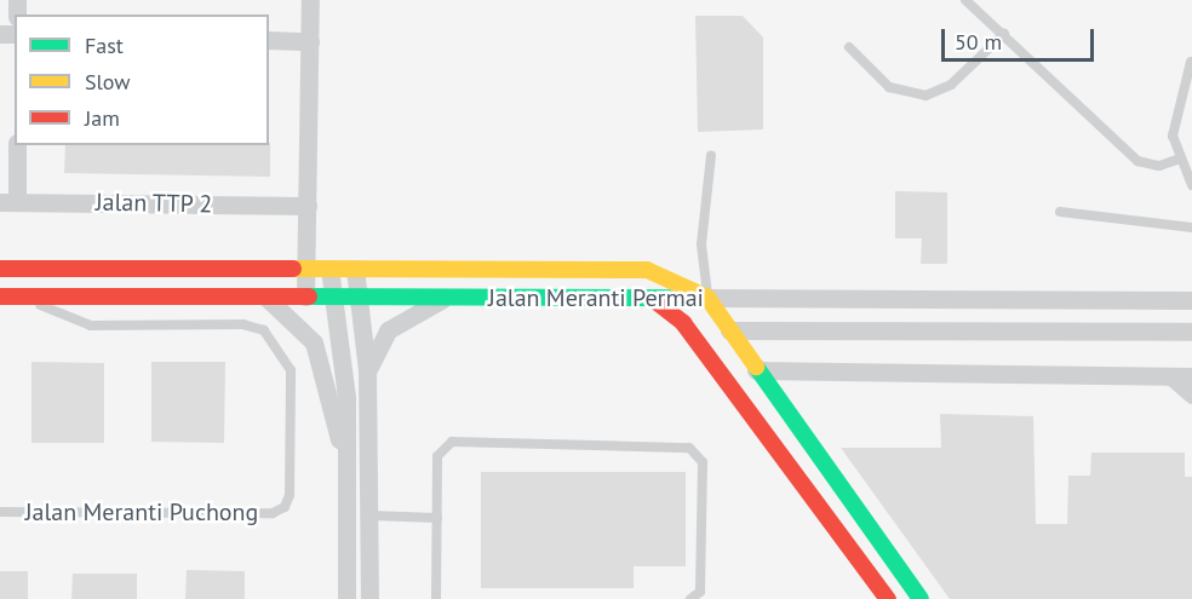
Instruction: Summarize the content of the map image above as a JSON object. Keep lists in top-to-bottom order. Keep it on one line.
{"streets":{"street":["Jalan TTP 2","Jalan Meranti Permai"],"lane":["Jalan Meranti Puchong"]},"crossings":[["Jalan Meranti Permai","Jalan Meranti Puchong"]],"legend":["Fast","Slow","Jam"],"scale_bar":"50 m"}
